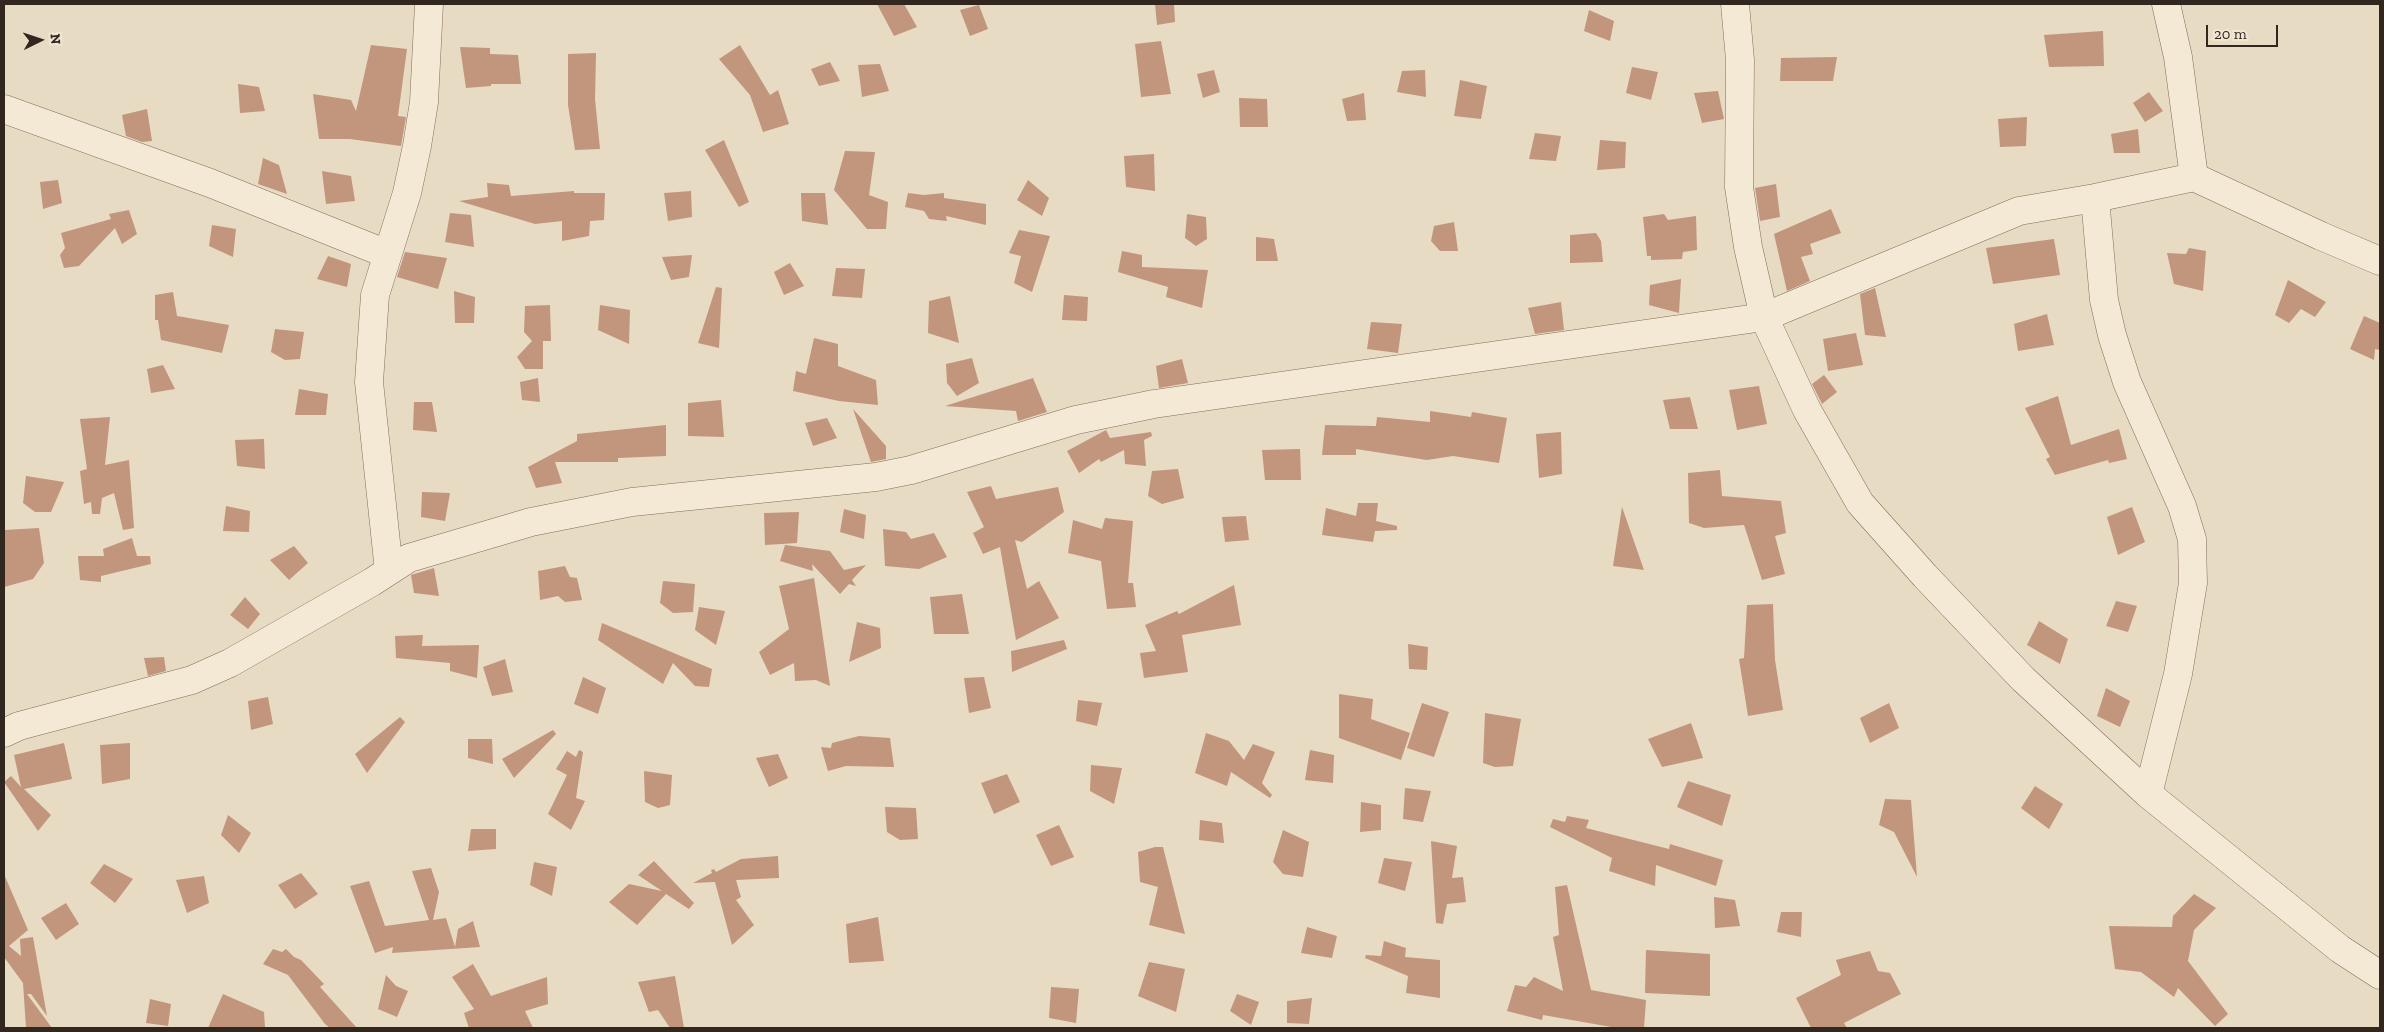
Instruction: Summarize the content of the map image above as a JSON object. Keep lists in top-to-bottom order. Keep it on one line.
{"scale_bar":"20 m","north":"right"}
